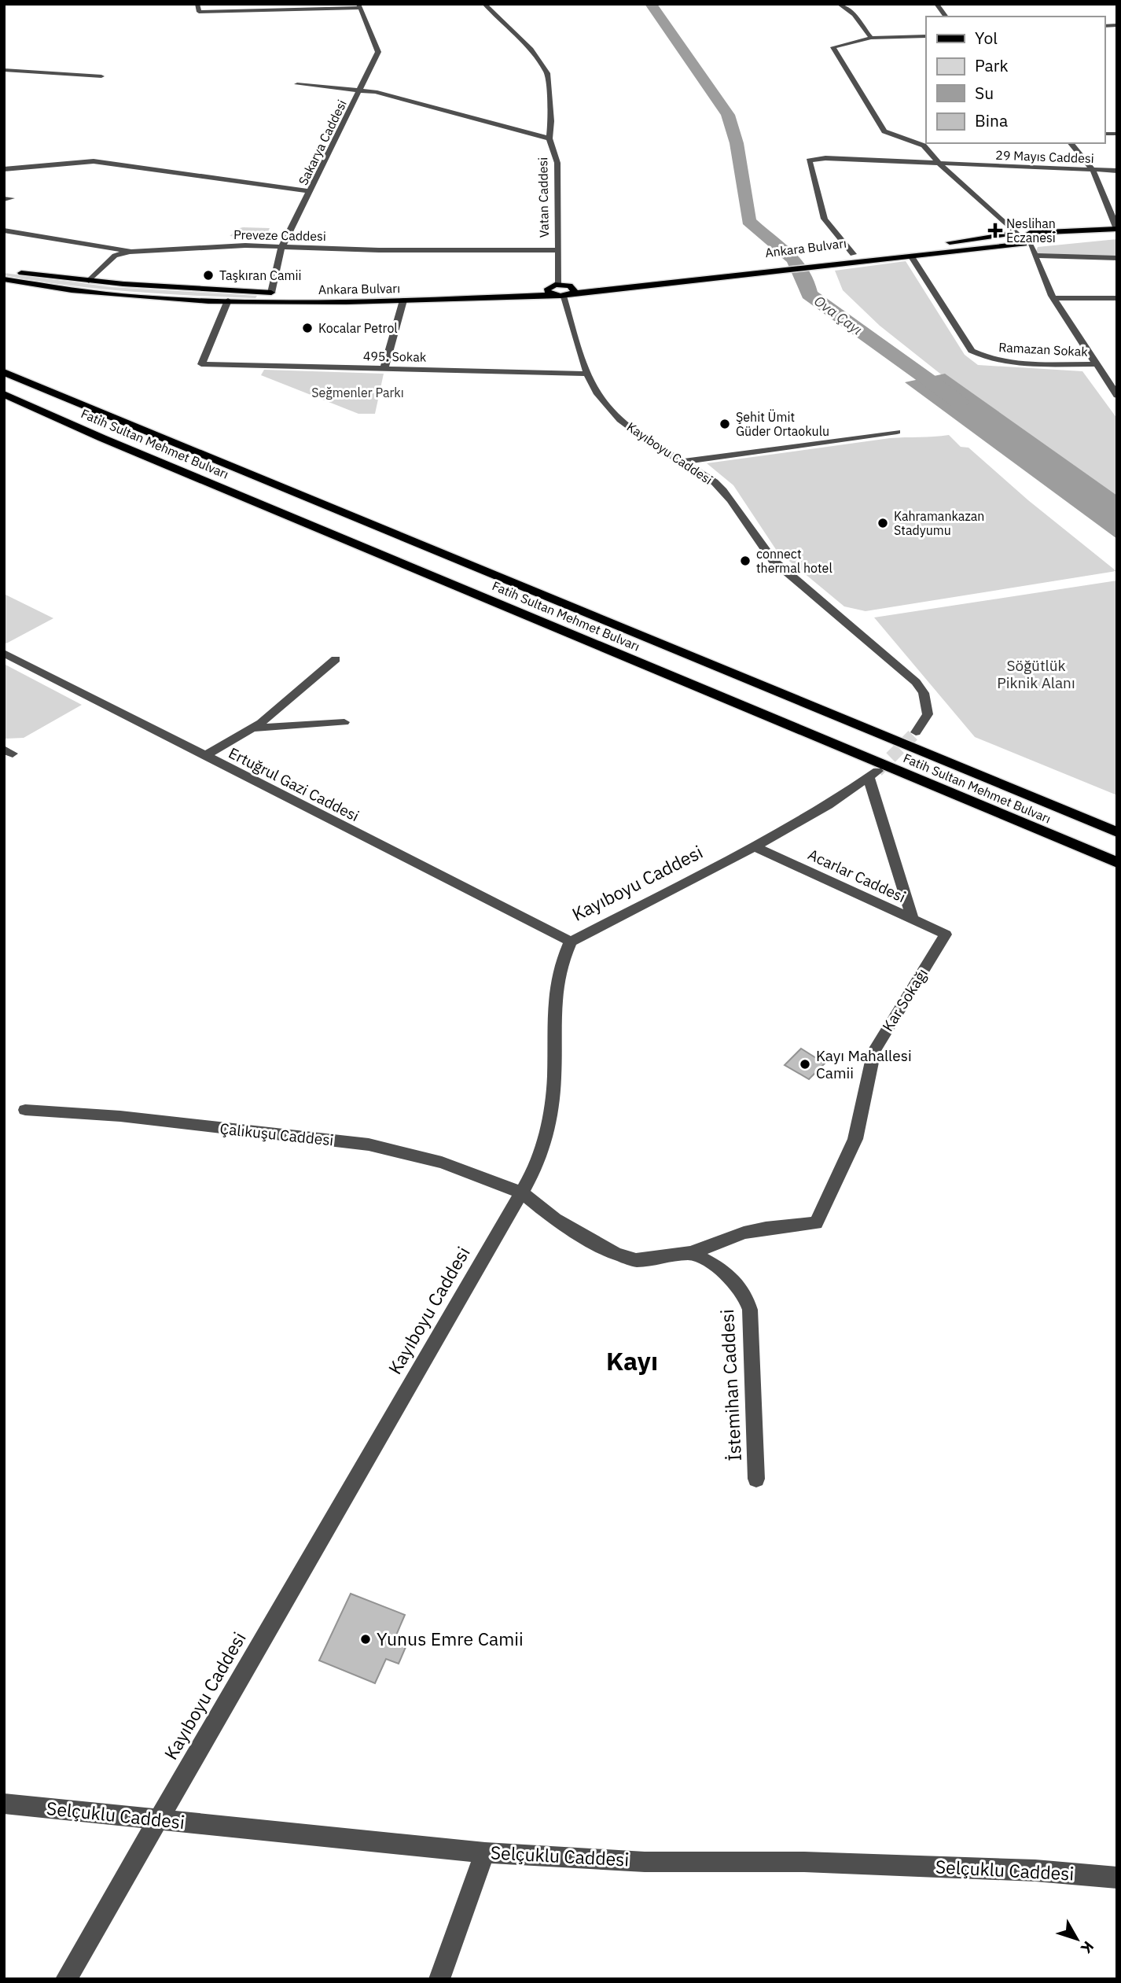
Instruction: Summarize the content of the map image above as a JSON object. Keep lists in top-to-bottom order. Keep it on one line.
{"streets":{"highway":["Fatih Sultan Mehmet Bulvarı"],"main road":["Ankara Bulvarı"],"street":["Sakarya Caddesi","29 Mayıs Caddesi","Vatan Caddesi","Preveze Caddesi","Ramazan Sokak","495. Sokak","Kayıboyu Caddesi","Ertuğrul Gazi Caddesi","Acarlar Caddesi","Kar Sokağı","Çalıkuşu Caddesi","İstemihan Caddesi","Selçuklu Caddesi"]},"crossings":[["Sakarya Caddesi","Preveze Caddesi"],["29 Mayıs Caddesi","Ankara Bulvarı"],["Vatan Caddesi","Preveze Caddesi"],["Vatan Caddesi","Ankara Bulvarı"],["Ankara Bulvarı","Ramazan Sokak"],["Ankara Bulvarı","495. Sokak"],["Ankara Bulvarı","Kayıboyu Caddesi"],["495. Sokak","Kayıboyu Caddesi"],["Kayıboyu Caddesi","Ertuğrul Gazi Caddesi"],["Kayıboyu Caddesi","Acarlar Caddesi"],["Kayıboyu Caddesi","Çalıkuşu Caddesi"],["Kayıboyu Caddesi","Selçuklu Caddesi"],["Acarlar Caddesi","Kar Sokağı"],["Kar Sokağı","Çalıkuşu Caddesi"],["Çalıkuşu Caddesi","İstemihan Caddesi"]],"districts":["Kayı"],"water":["Ova Çayı"],"parks":["Seğmenler Parkı","Söğütlük Piknik Alanı"],"places":{"health":["Neslihan Eczanesi"],"other":["Taşkıran Camii","Kocalar Petrol","Şehit Ümit Güder Ortaokulu","Kahramankazan Stadyumu","connect thermal hotel","Kayı Mahallesi Camii","Yunus Emre Camii"]},"legend":["Yol","Park","Su","Bina"],"north":"bottom right"}
